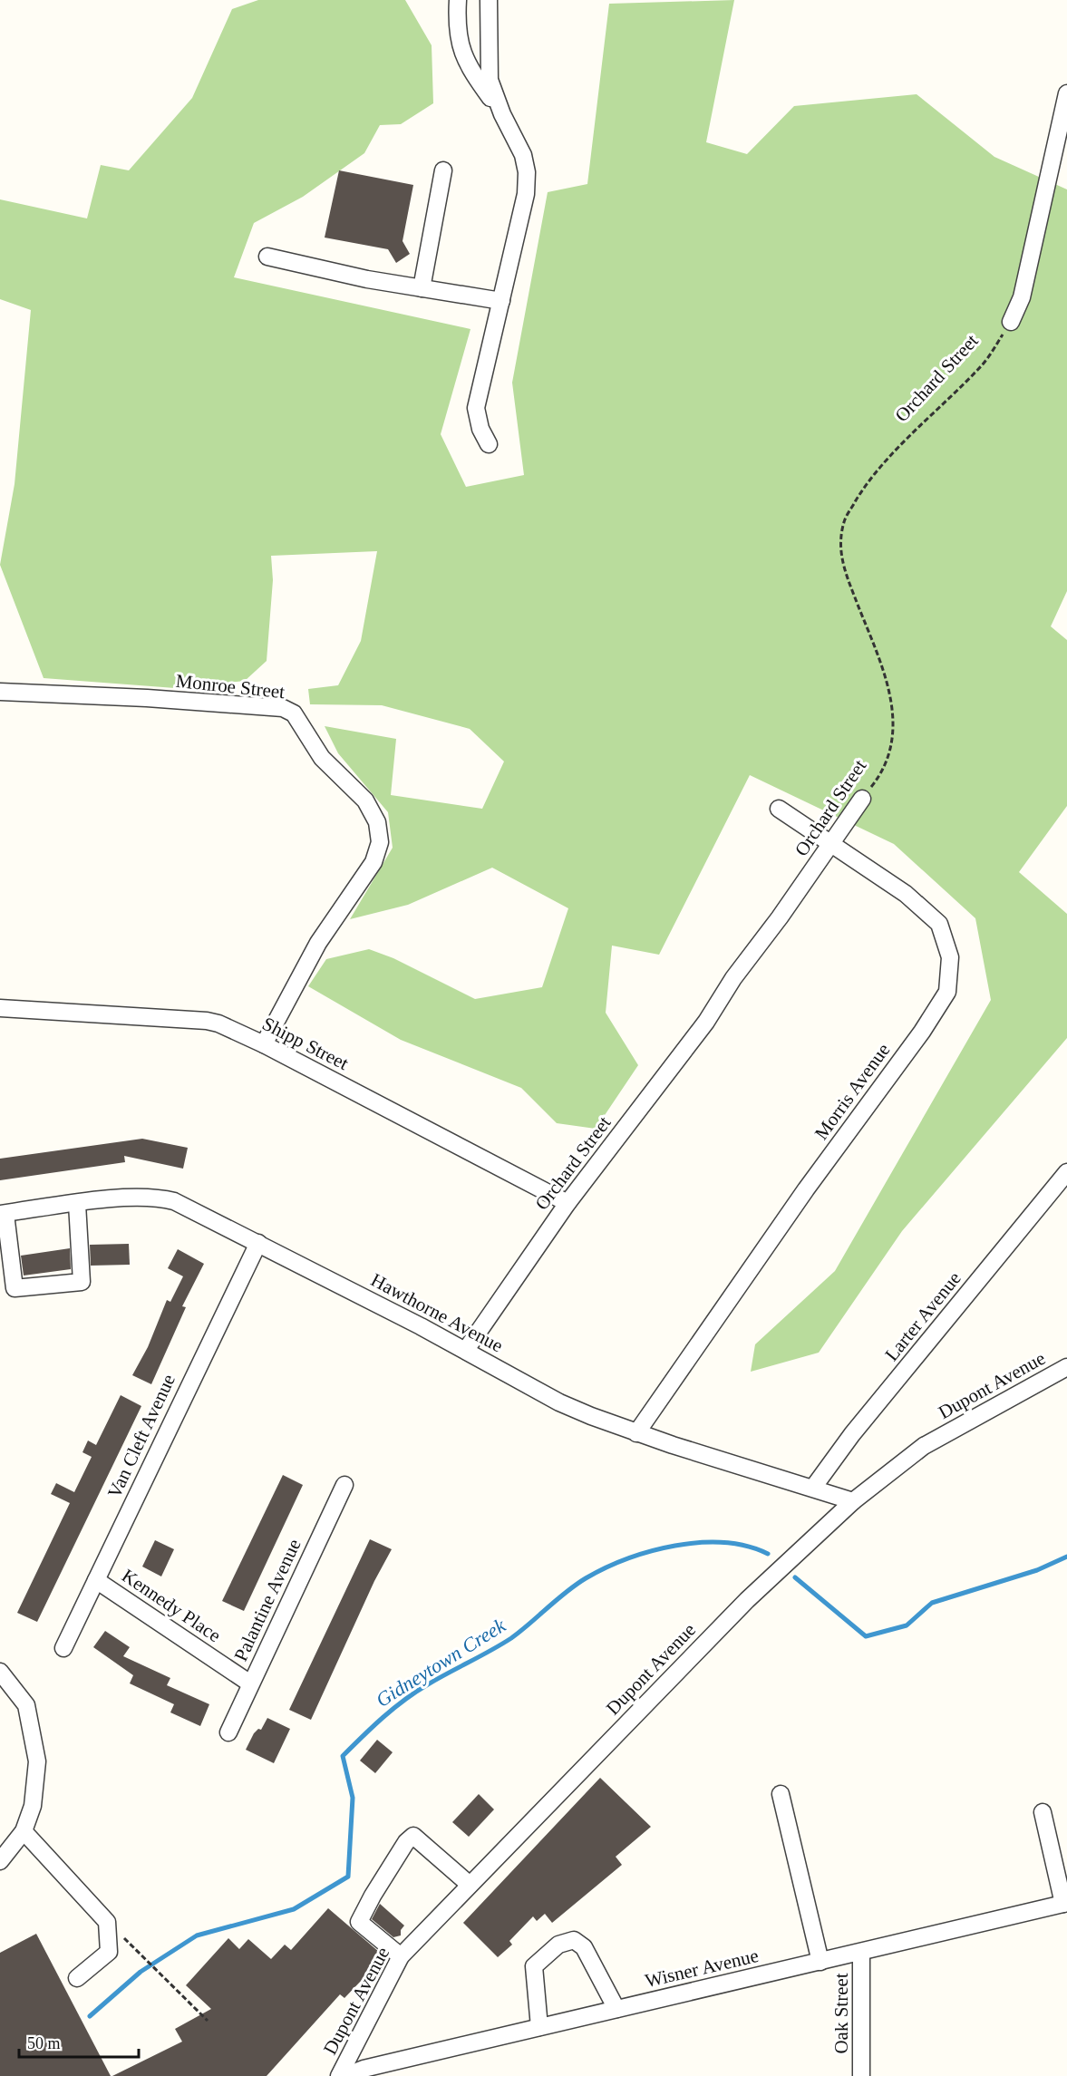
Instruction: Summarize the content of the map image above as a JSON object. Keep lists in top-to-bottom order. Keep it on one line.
{"streets":{"street":["Orchard Street","Monroe Street","Shipp Street","Morris Avenue","Hawthorne Avenue","Larter Avenue","Dupont Avenue","Van Cleft Avenue","Palantine Avenue","Kennedy Place","Wisner Avenue","Oak Street"]},"crossings":[["Orchard Street","Shipp Street"],["Orchard Street","Morris Avenue"],["Orchard Street","Hawthorne Avenue"],["Monroe Street","Shipp Street"],["Morris Avenue","Hawthorne Avenue"],["Hawthorne Avenue","Larter Avenue"],["Hawthorne Avenue","Dupont Avenue"],["Hawthorne Avenue","Van Cleft Avenue"],["Van Cleft Avenue","Kennedy Place"],["Palantine Avenue","Kennedy Place"],["Wisner Avenue","Oak Street"]],"water":["Gidneytown Creek"],"scale_bar":"50 m"}
